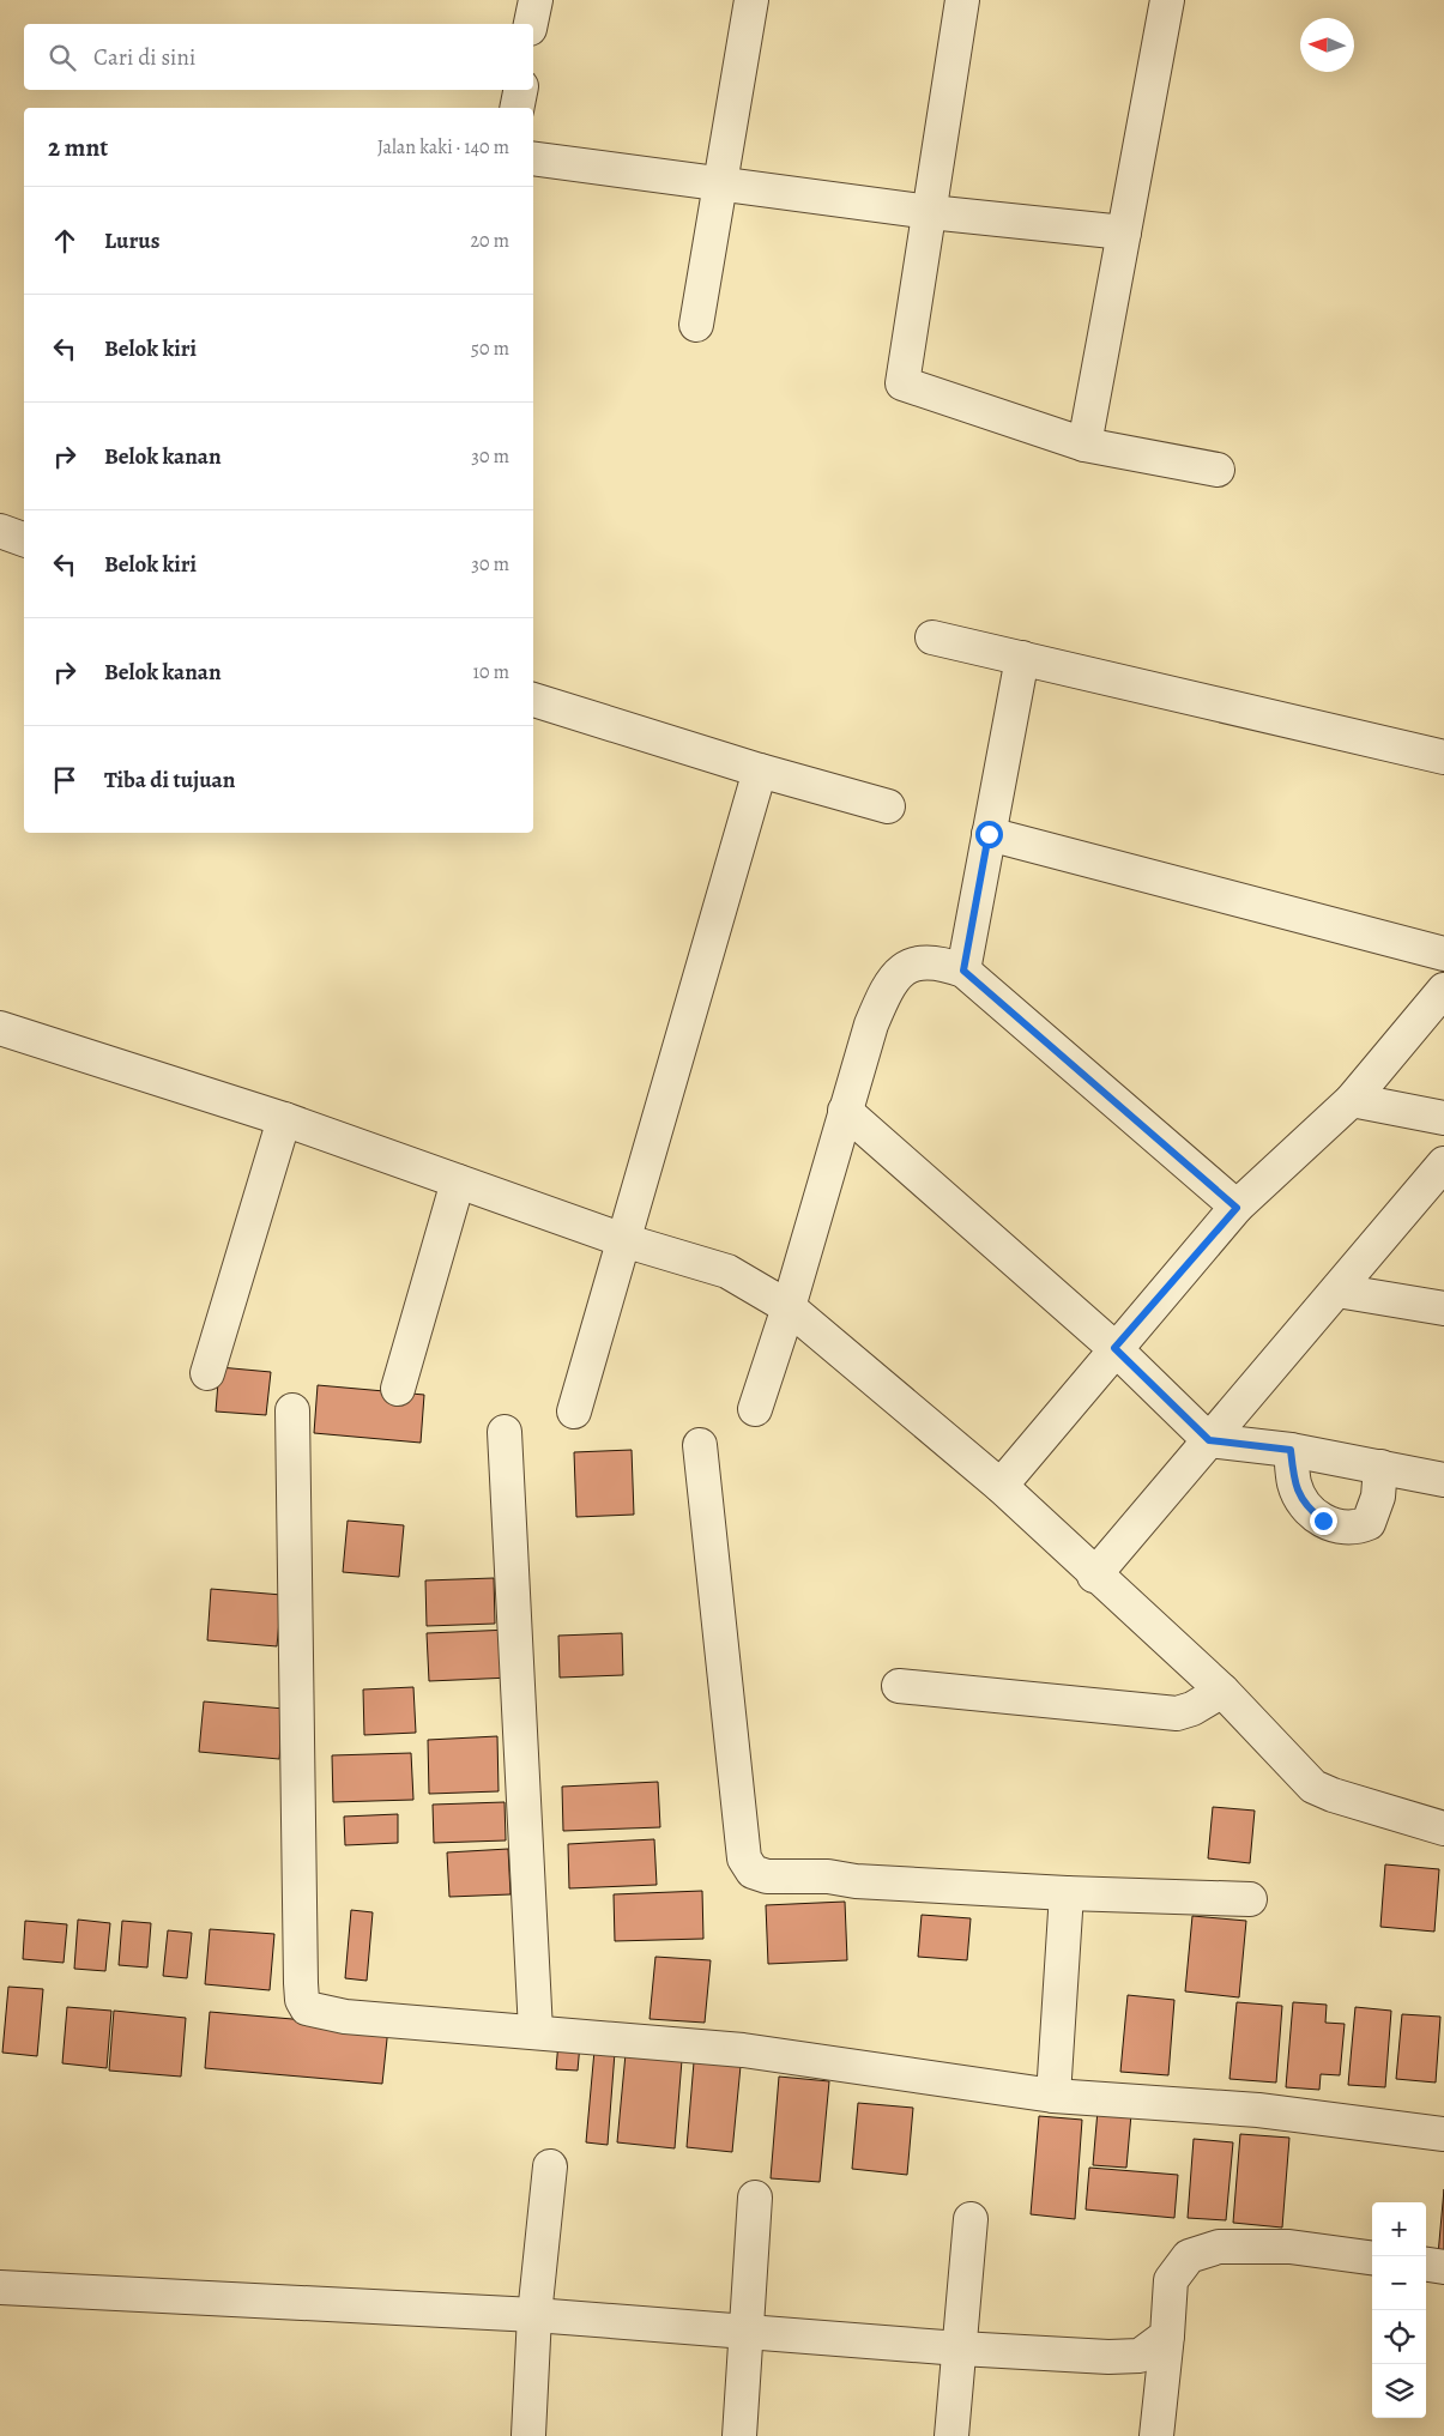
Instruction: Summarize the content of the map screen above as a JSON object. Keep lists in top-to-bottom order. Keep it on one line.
{"north":"left","page":{"search":"Cari di sini","heading":["2 mnt","Jalan kaki · 140 m"],"list":[["Lurus","20 m"],["Belok kiri","50 m"],["Belok kanan","30 m"],["Belok kiri","30 m"],["Belok kanan","10 m"],"Tiba di tujuan"],"map_buttons":["+","−"]}}
